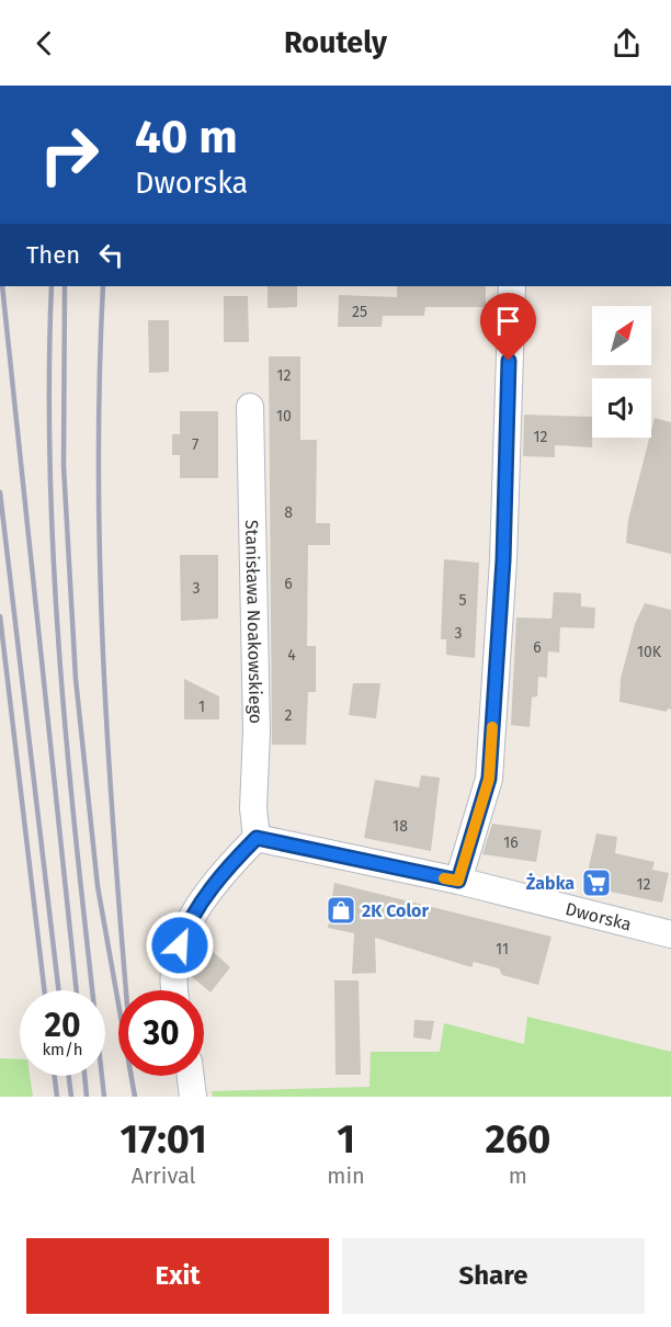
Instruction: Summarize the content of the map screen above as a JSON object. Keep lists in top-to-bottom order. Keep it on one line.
{"streets":{"street":["Stanisława Noakowskiego","Dworska"]},"crossings":[["Stanisława Noakowskiego","Dworska"]],"places":{"supermarket":["Żabka"],"shop":["2K Color"]},"house_numbers":["25","12","10","12","7","8","6","3","5","3","6","10K","4","1","2","18","16","12","11"],"north":"top right","page":{"header":"Routely","turn":["40 m","Dworska"],"then":"Then","speed":"20 km/h","limit":"30","eta":["17:01","Arrival","1","min","260","m"],"buttons":["Exit","Share"]}}
